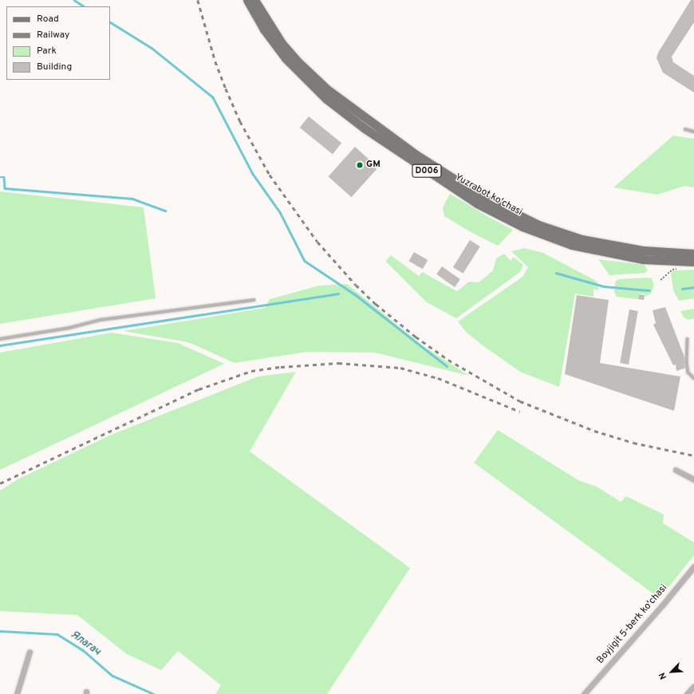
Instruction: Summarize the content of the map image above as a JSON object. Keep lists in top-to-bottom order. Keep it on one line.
{"streets":{"main road":["D006","Yuzrabot ko'chasi"],"street":["Boyjigit 5-berk ko'chasi"]},"water":["Ялагач"],"places":["GM"],"legend":["Road","Railway","Park","Building"],"north":"bottom left"}
